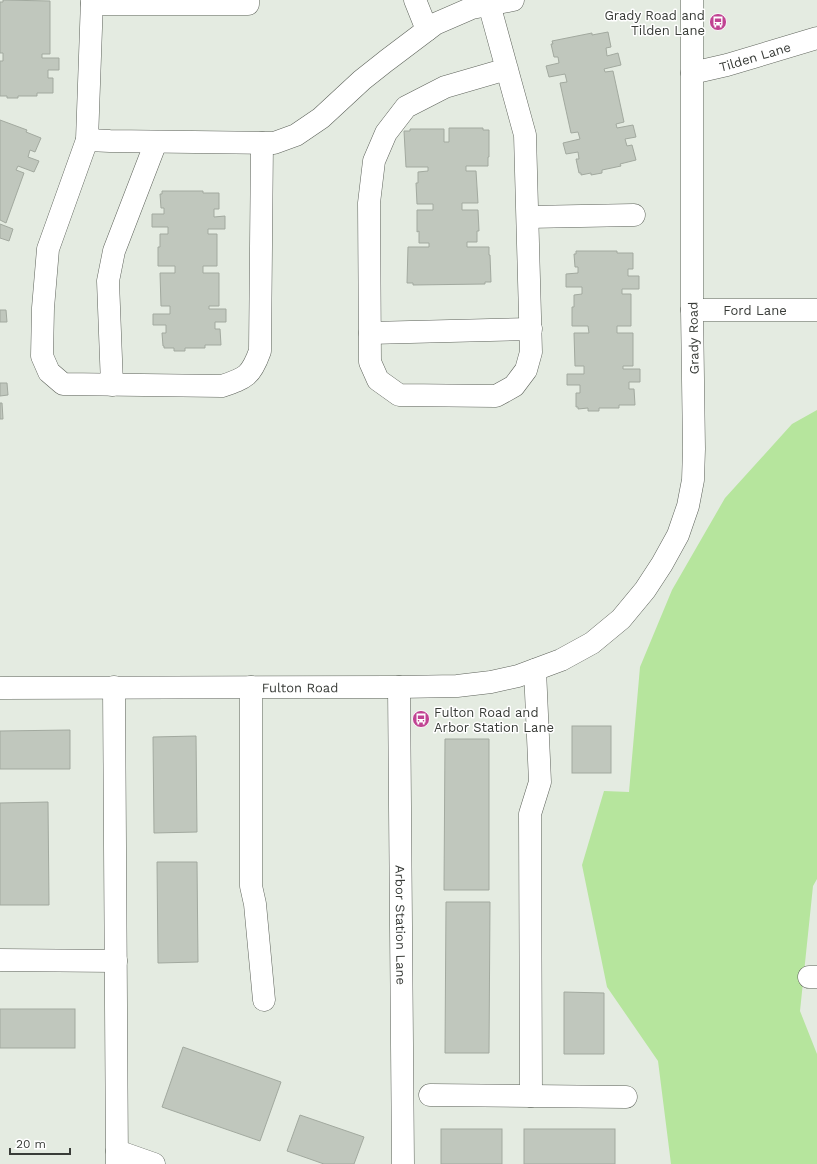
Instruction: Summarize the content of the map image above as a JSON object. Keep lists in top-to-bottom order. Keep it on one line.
{"streets":{"street":["Tilden Lane","Ford Lane","Grady Road","Fulton Road","Arbor Station Lane"]},"crossings":[["Tilden Lane","Grady Road"],["Ford Lane","Grady Road"],["Grady Road","Fulton Road"],["Fulton Road","Arbor Station Lane"]],"places":{"bus stop":["Grady Road and Tilden Lane","Fulton Road and Arbor Station Lane"]},"scale_bar":"20 m"}
